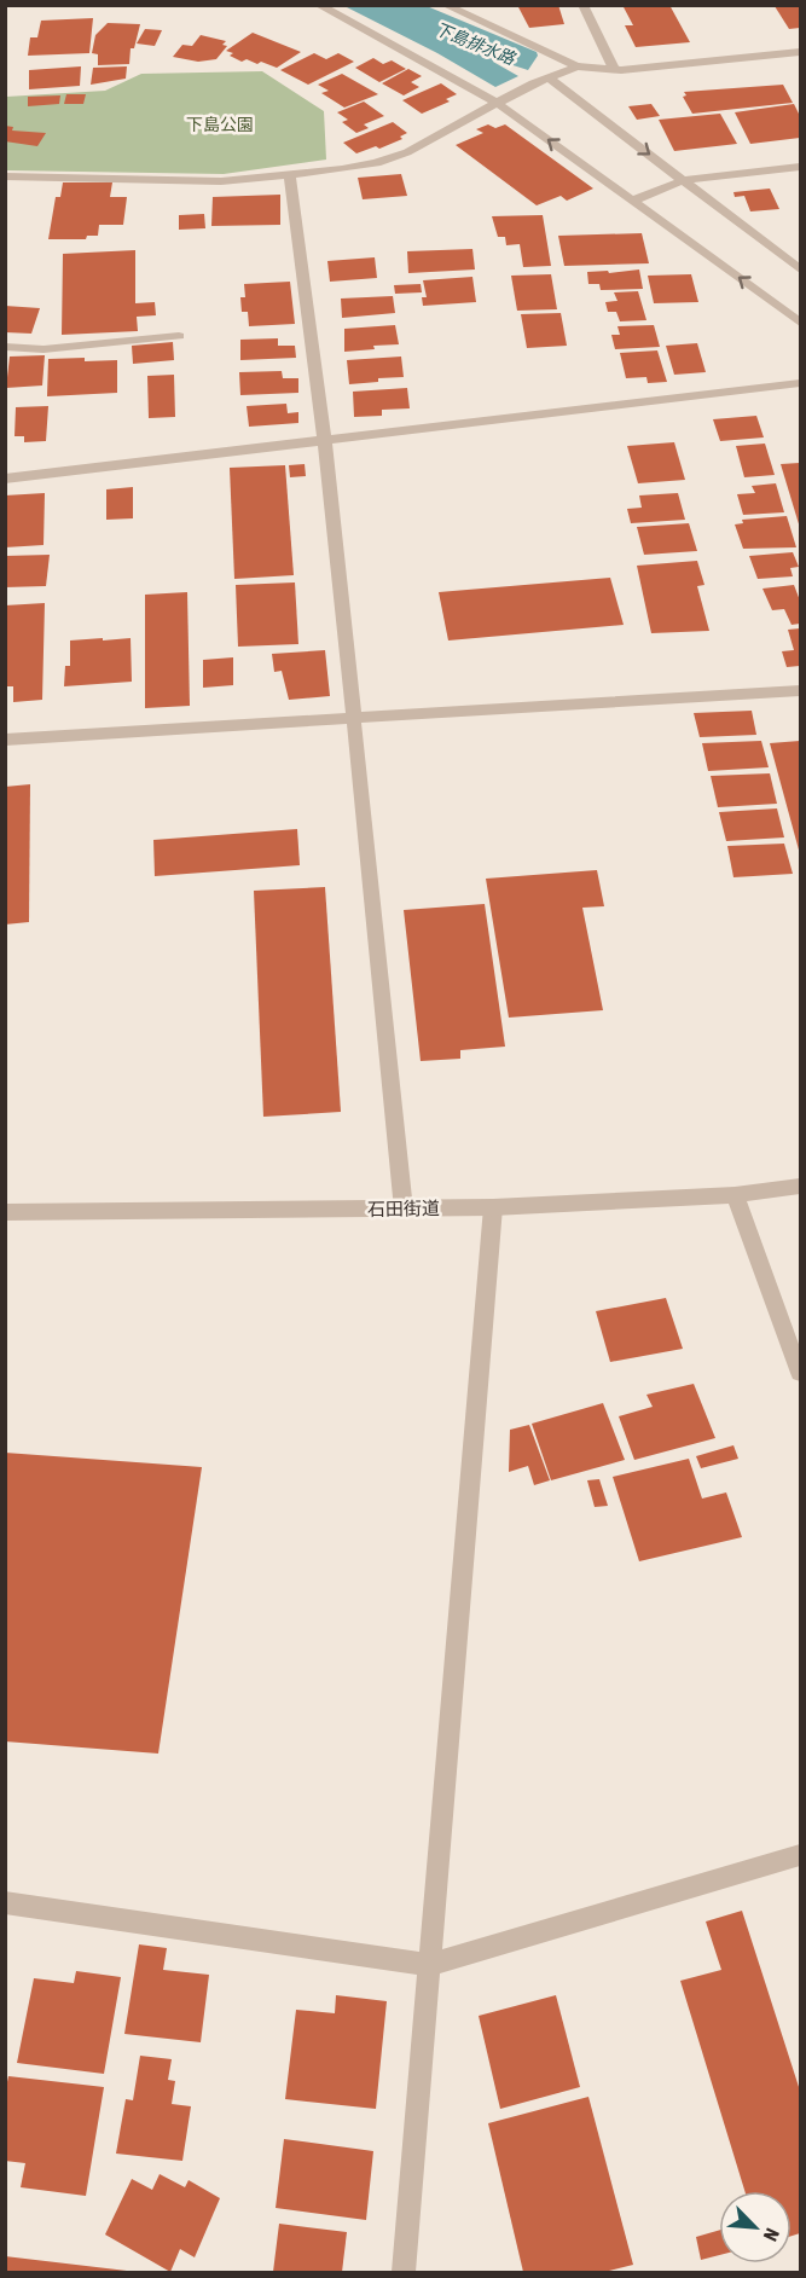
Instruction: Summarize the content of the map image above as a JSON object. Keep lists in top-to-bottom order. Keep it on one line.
{"streets":{"street":["石田街道"]},"water":["下島排水路"],"parks":["下島公園"],"north":"bottom right"}
